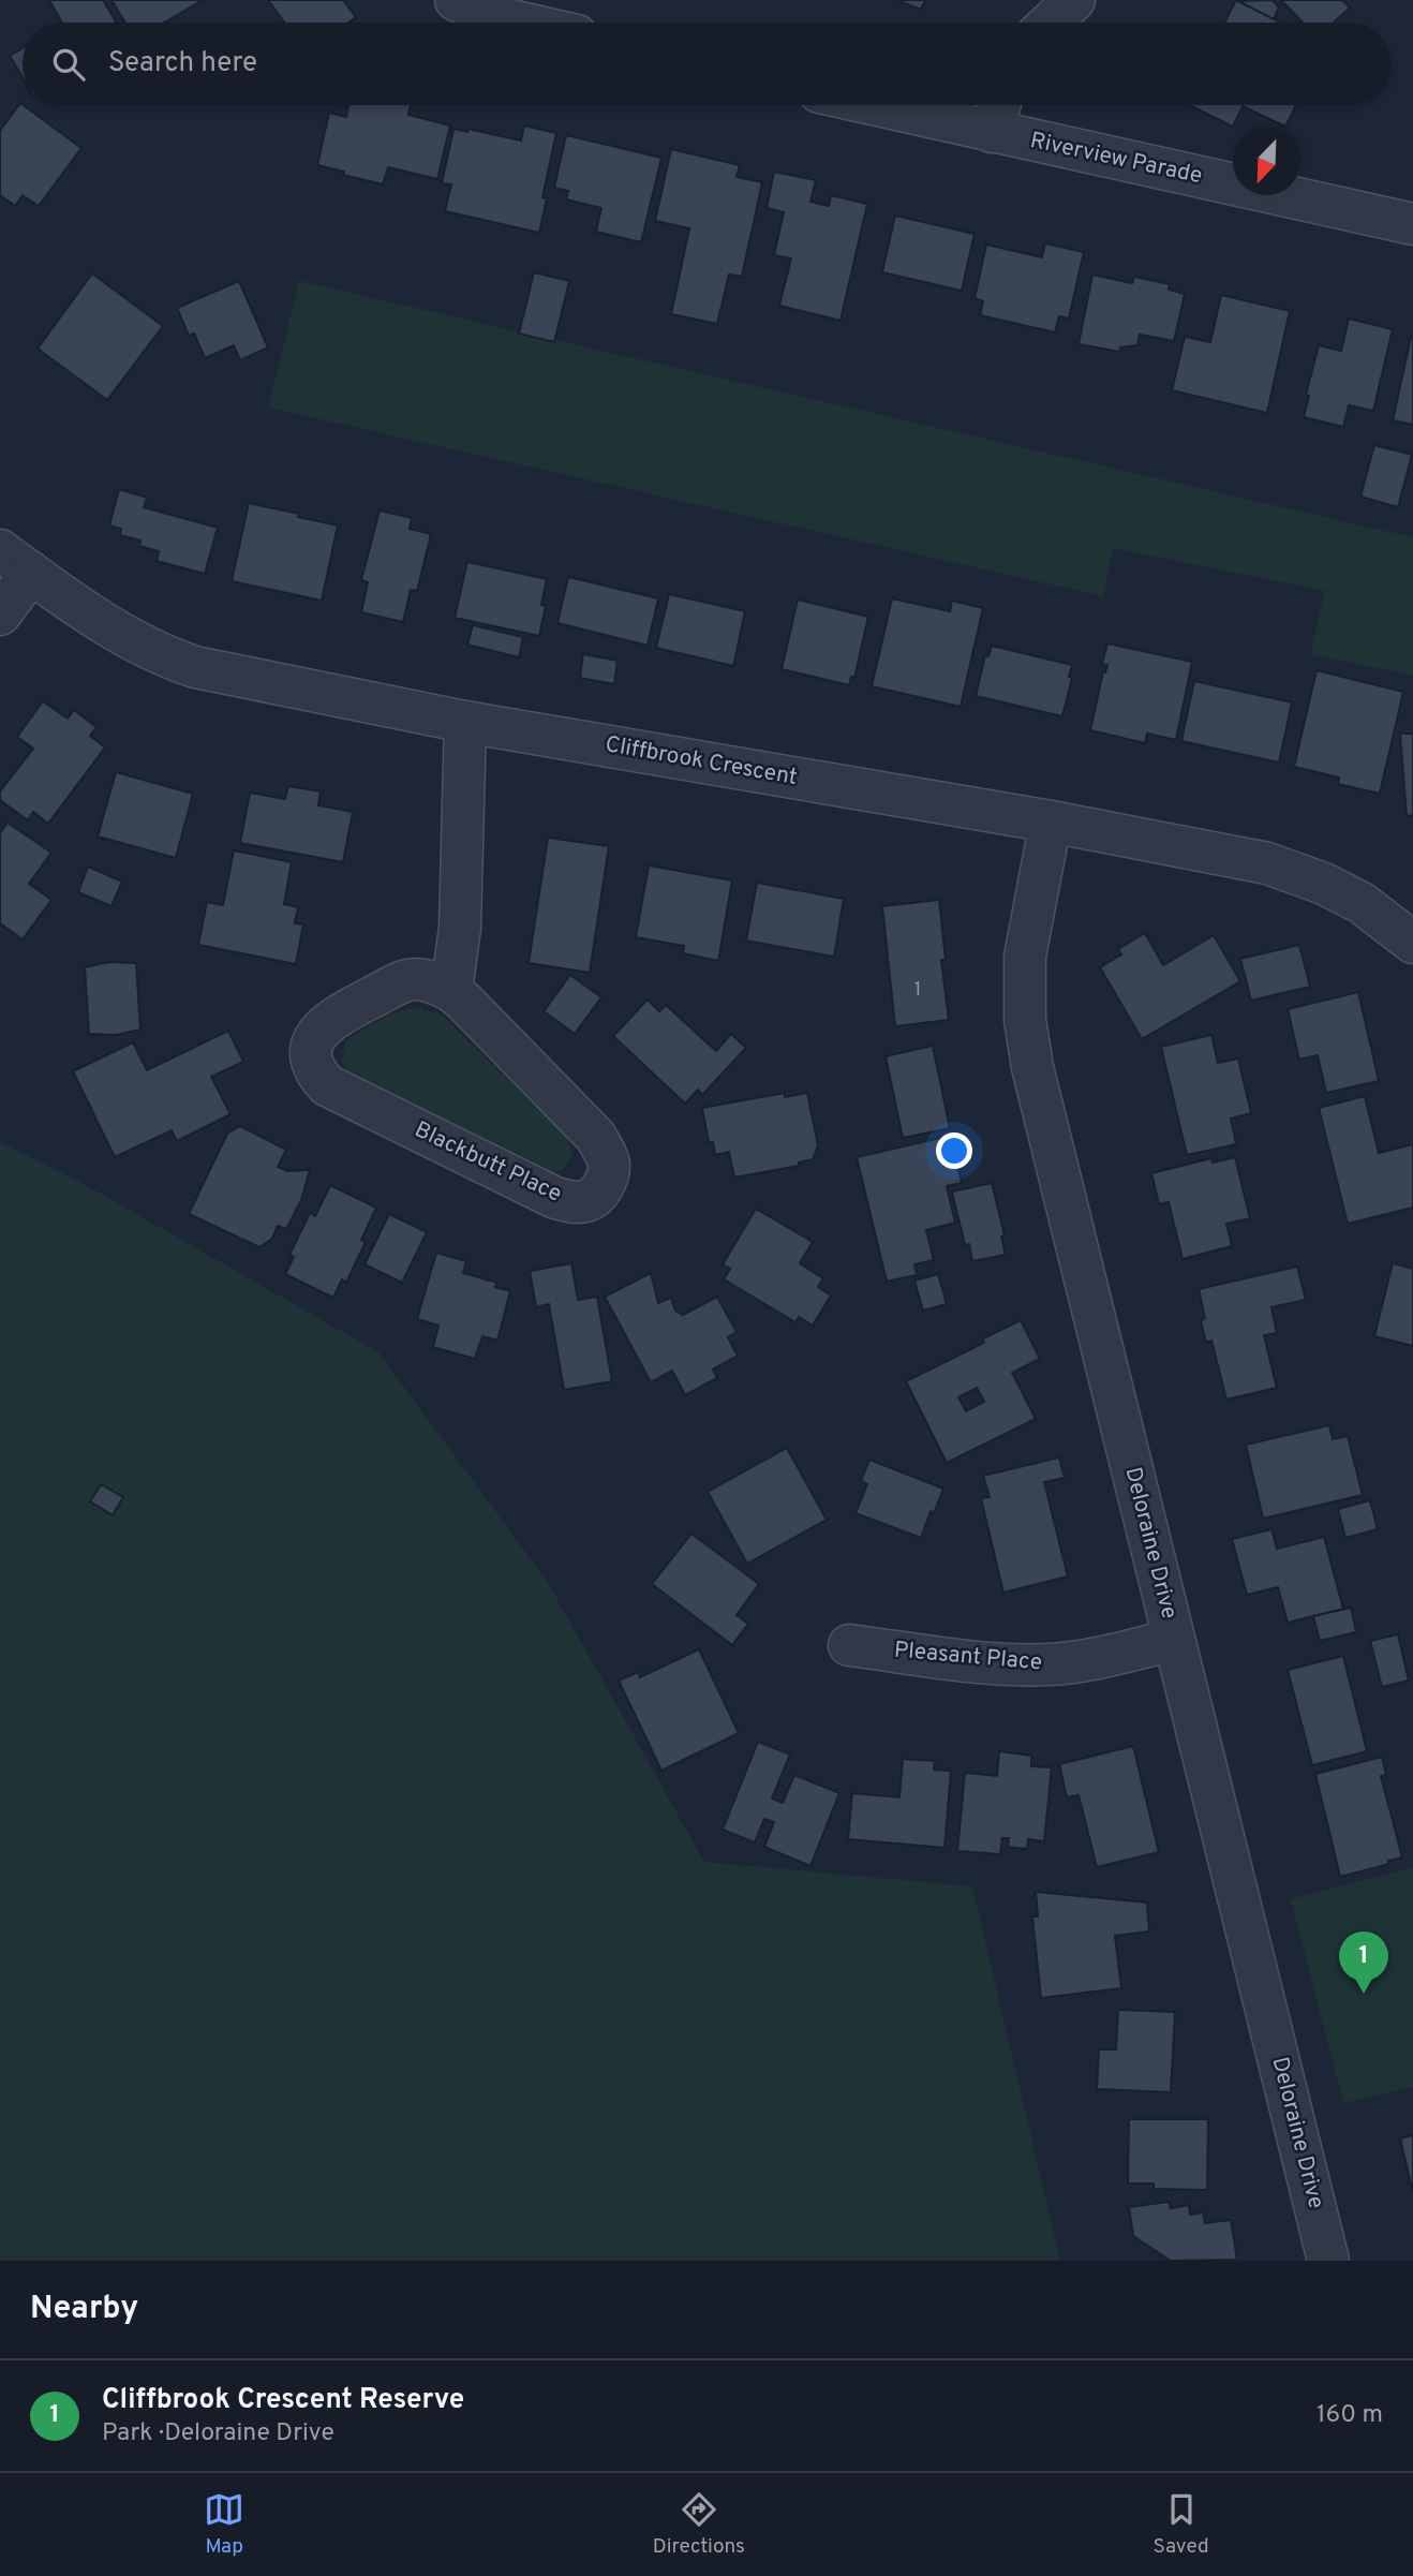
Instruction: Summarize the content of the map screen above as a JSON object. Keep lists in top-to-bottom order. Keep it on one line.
{"streets":{"street":["Riverview Parade","Cliffbrook Crescent","Blackbutt Place","Deloraine Drive","Pleasant Place"]},"crossings":[["Cliffbrook Crescent","Deloraine Drive"],["Deloraine Drive","Pleasant Place"]],"house_numbers":["1"],"north":"bottom left","page":{"search":"Search here","pins":"1","heading":"Nearby","list":[{"mark":"1","name":"Cliffbrook Crescent Reserve","note":"Park · Deloraine Drive","value":"160 m"}],"nav":["Map","Directions","Saved"]}}
